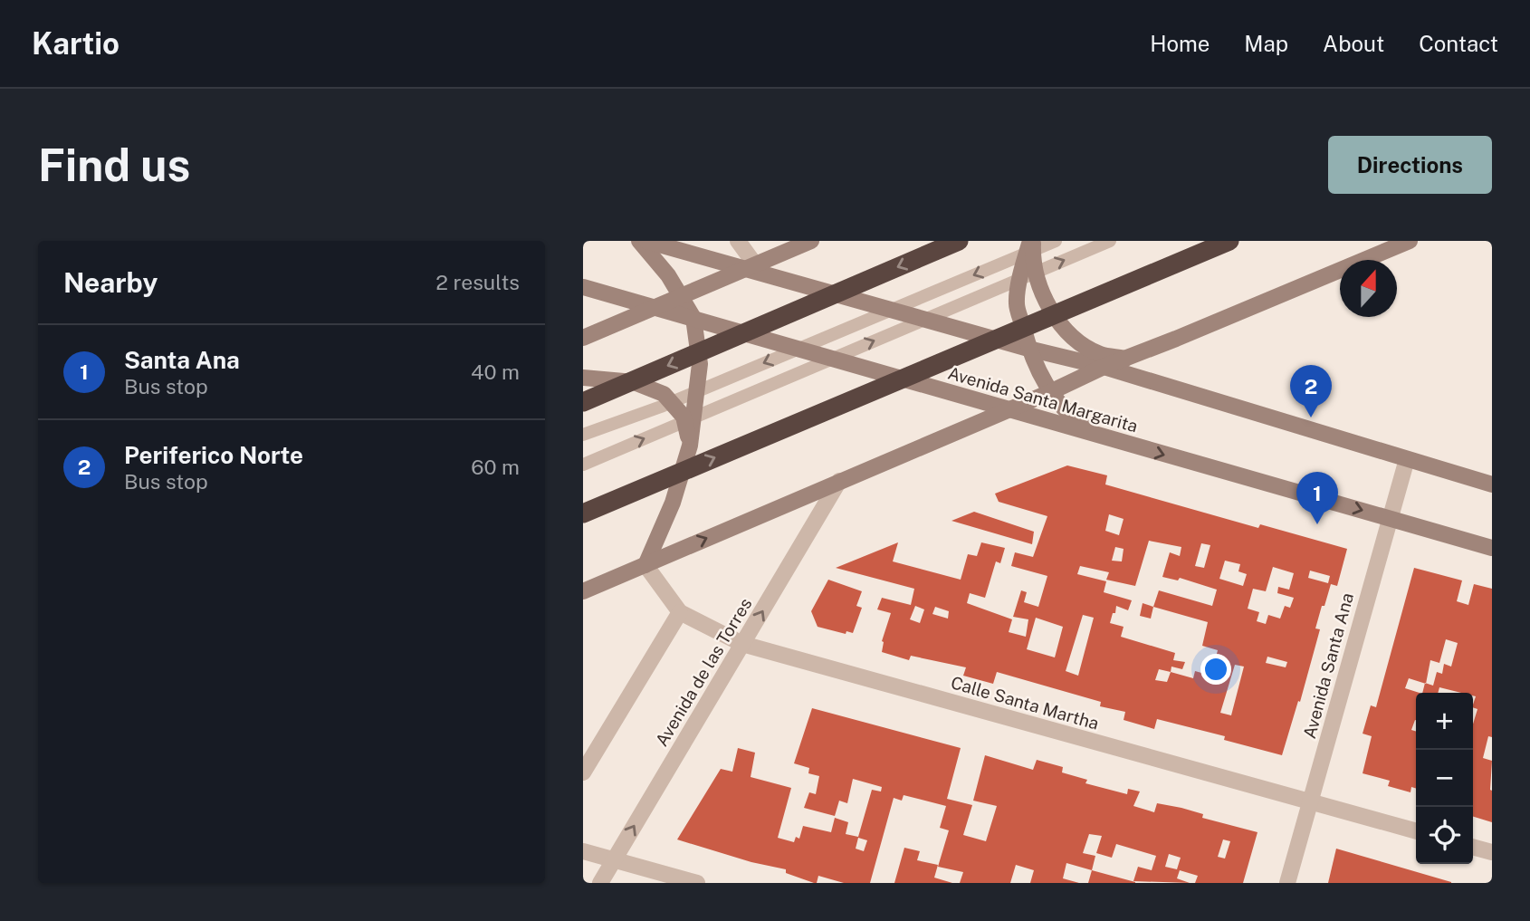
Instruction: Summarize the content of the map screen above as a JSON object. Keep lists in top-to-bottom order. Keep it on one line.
{"streets":{"main road":["Avenida Santa Margarita"],"street":["Avenida Santa Ana","Avenida de las Torres","Calle Santa Martha"]},"crossings":[["Avenida Santa Margarita","Avenida Santa Ana"],["Avenida Santa Ana","Calle Santa Martha"],["Avenida de las Torres","Calle Santa Martha"]],"north":"top","page":{"header":"Kartio","nav":["Home","Map","About","Contact"],"buttons":"Directions","title":"Find us","heading":["Nearby","2 results"],"list":[{"mark":"1","name":"Santa Ana","note":"Bus stop","value":"40 m"},{"mark":"2","name":"Periferico Norte","note":"Bus stop","value":"60 m"}],"pins":["2","1"],"map_buttons":["+","−"]}}
